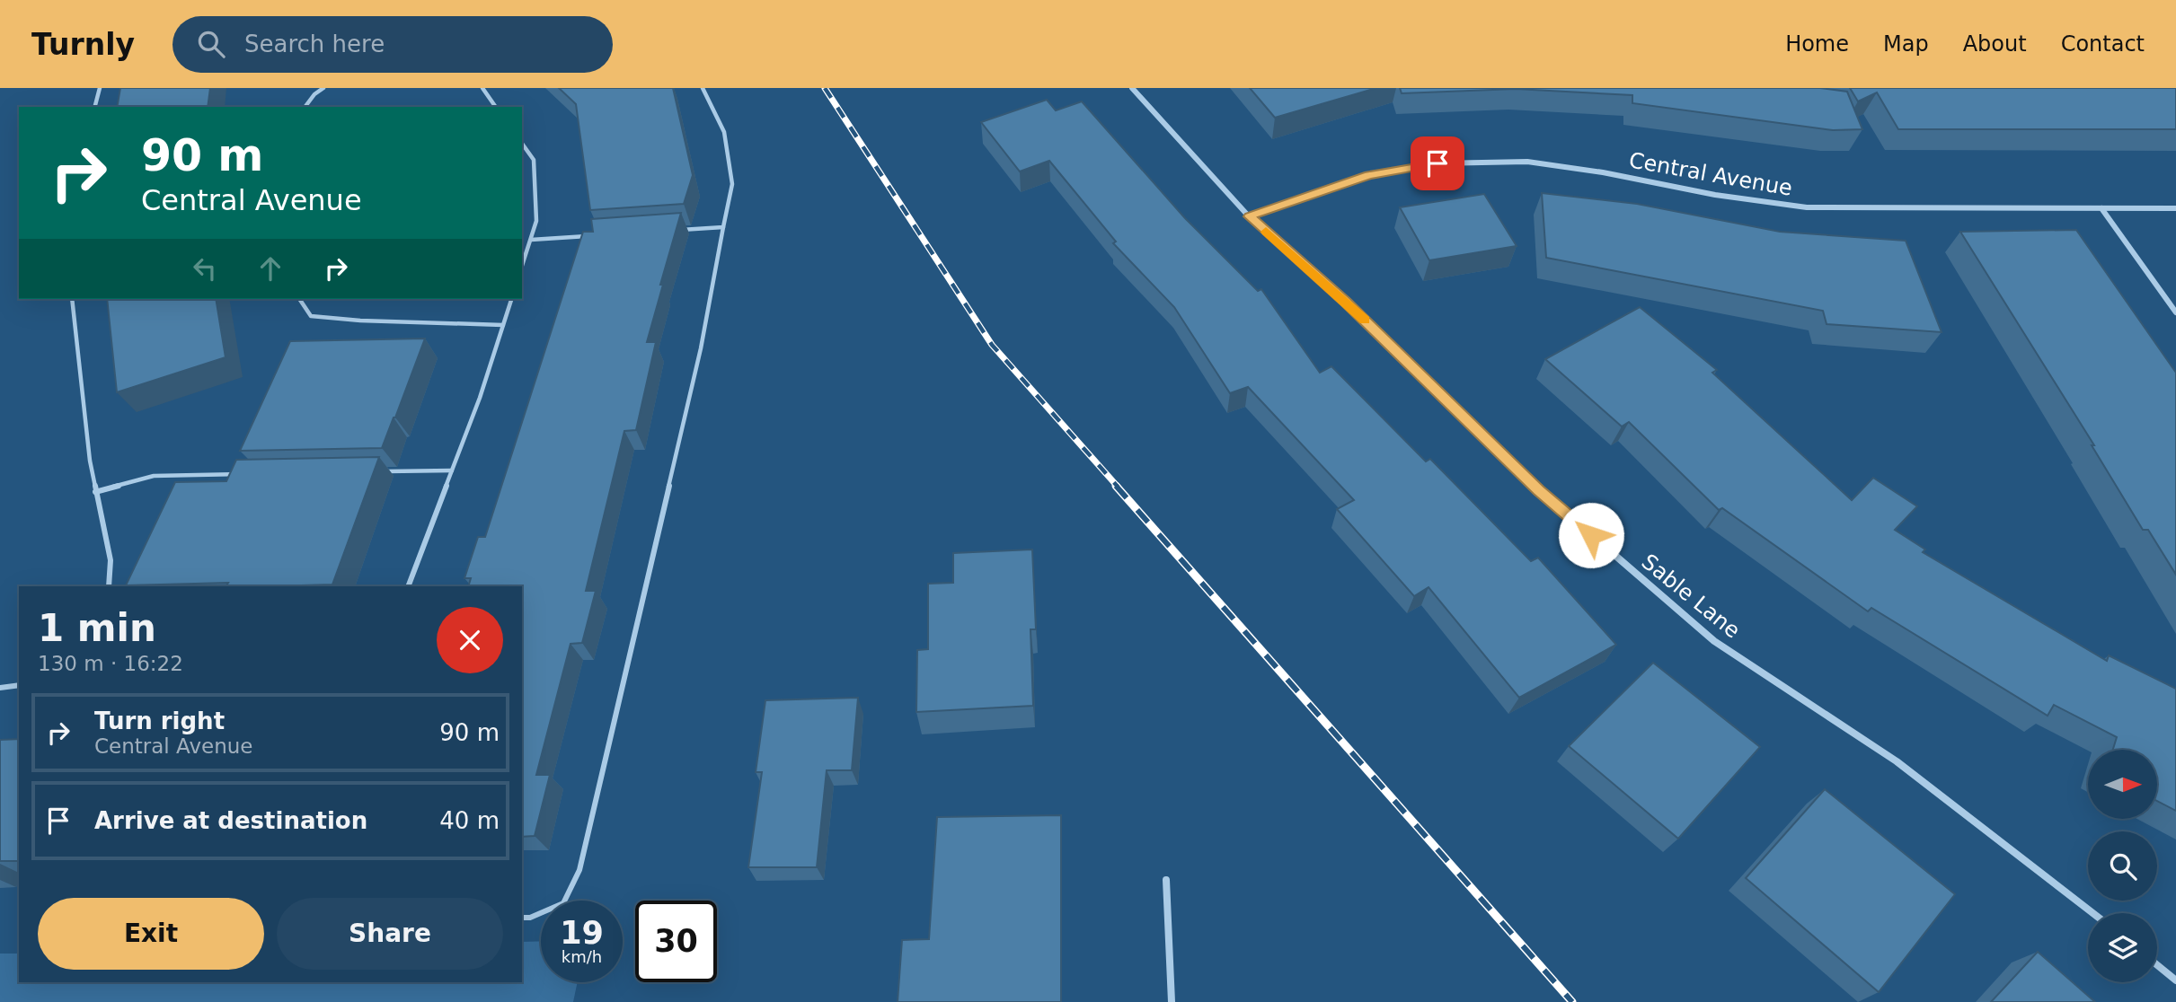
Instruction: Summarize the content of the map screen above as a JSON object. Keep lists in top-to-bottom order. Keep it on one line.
{"streets":{"street":["Central Avenue","Sable Lane"]},"crossings":[["Central Avenue","Sable Lane"]],"north":"right","page":{"header":"Turnly","search":"Search here","nav":["Home","Map","About","Contact"],"turn":["90 m","Central Avenue"],"heading":["1 min","130 m · 16:22"],"list":[{"name":"Turn right","note":"Central Avenue","value":"90 m"},{"name":"Arrive at destination","value":"40 m"}],"buttons":["Exit","Share"],"speed":"19 km/h","limit":"30"}}
